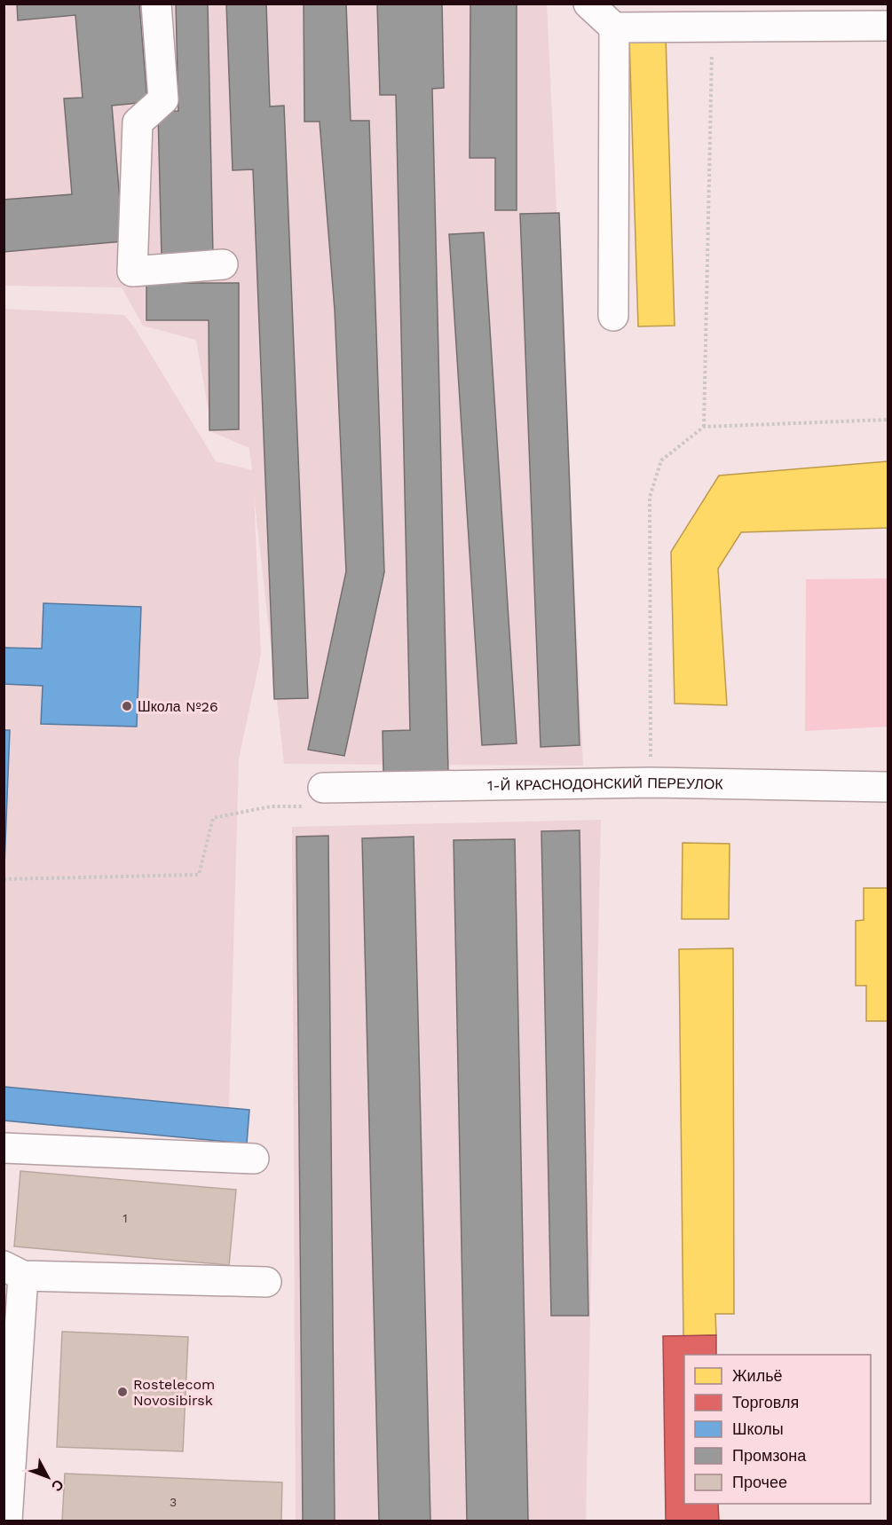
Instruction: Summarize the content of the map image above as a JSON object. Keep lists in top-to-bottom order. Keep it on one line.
{"streets":{"street":["1-Й КРАСНОДОНСКИЙ ПЕРЕУЛОК"]},"places":["Школа №26","Rostelecom Novosibirsk"],"house_numbers":["1","3"],"legend":["Жильё","Торговля","Школы","Промзона","Прочее"],"north":"bottom right"}
